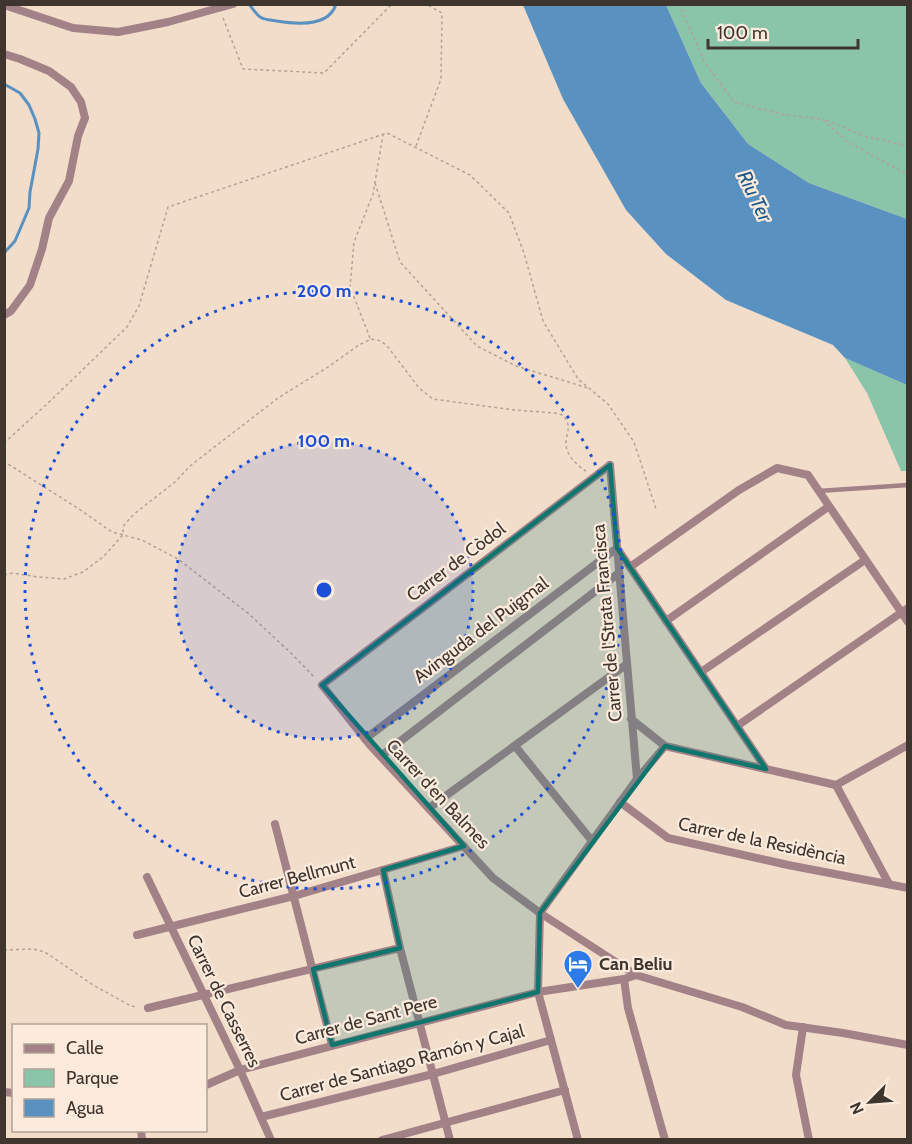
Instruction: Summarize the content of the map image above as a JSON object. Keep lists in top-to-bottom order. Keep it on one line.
{"streets":{"street":["Carrer de Còdol","Carrer de l'Strata Francisca","Avinguda del Puigmal","Carrer d'en Balmes","Carrer de la Residència","Carrer Bellmunt","Carrer de Casserres","Carrer de Sant Pere","Carrer de Santiago Ramón y Cajal"]},"crossings":[["Carrer de Còdol","Carrer de l'Strata Francisca"],["Carrer de Còdol","Carrer d'en Balmes"],["Carrer de l'Strata Francisca","Avinguda del Puigmal"],["Avinguda del Puigmal","Carrer d'en Balmes"],["Carrer d'en Balmes","Carrer Bellmunt"],["Carrer d'en Balmes","Carrer de Sant Pere"],["Carrer Bellmunt","Carrer de Casserres"],["Carrer de Casserres","Carrer de Sant Pere"],["Carrer de Casserres","Carrer de Santiago Ramón y Cajal"]],"water":["Riu Ter"],"places":{"hotel":["Can Beliu"]},"legend":["Calle","Parque","Agua"],"scale_bar":"100 m","north":"bottom left","rings":["200 m","100 m"]}
